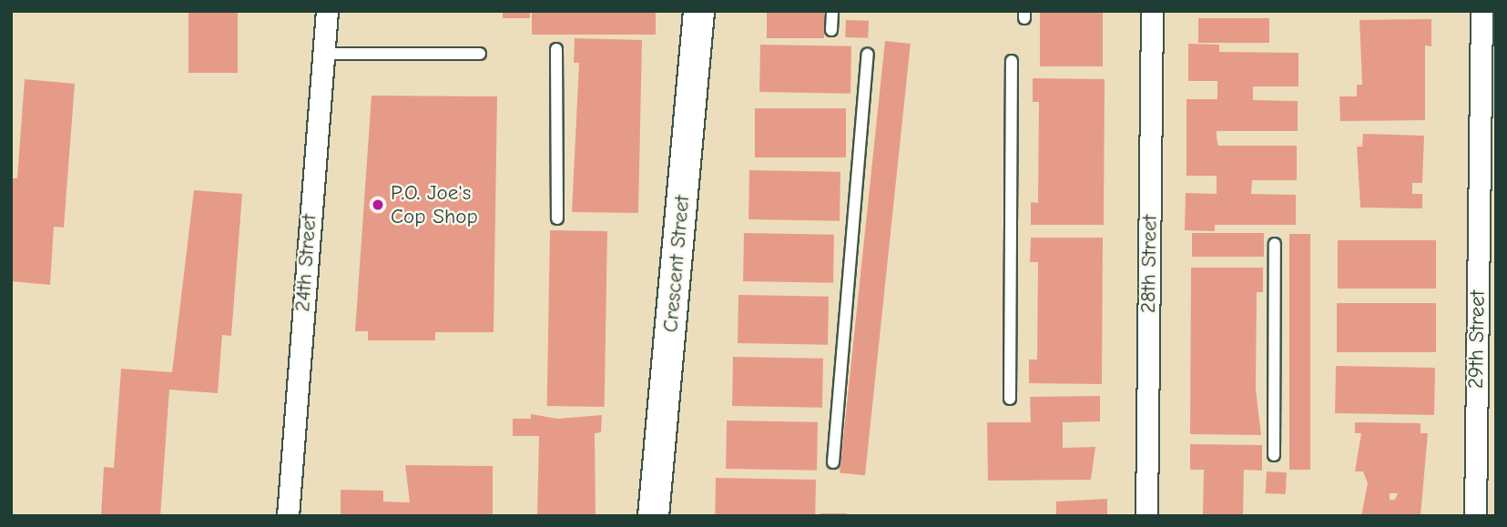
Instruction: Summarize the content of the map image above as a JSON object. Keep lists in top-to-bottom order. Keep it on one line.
{"streets":{"street":["24th Street","Crescent Street","28th Street","29th Street"]},"places":["P.O. Joe's Cop Shop"]}
